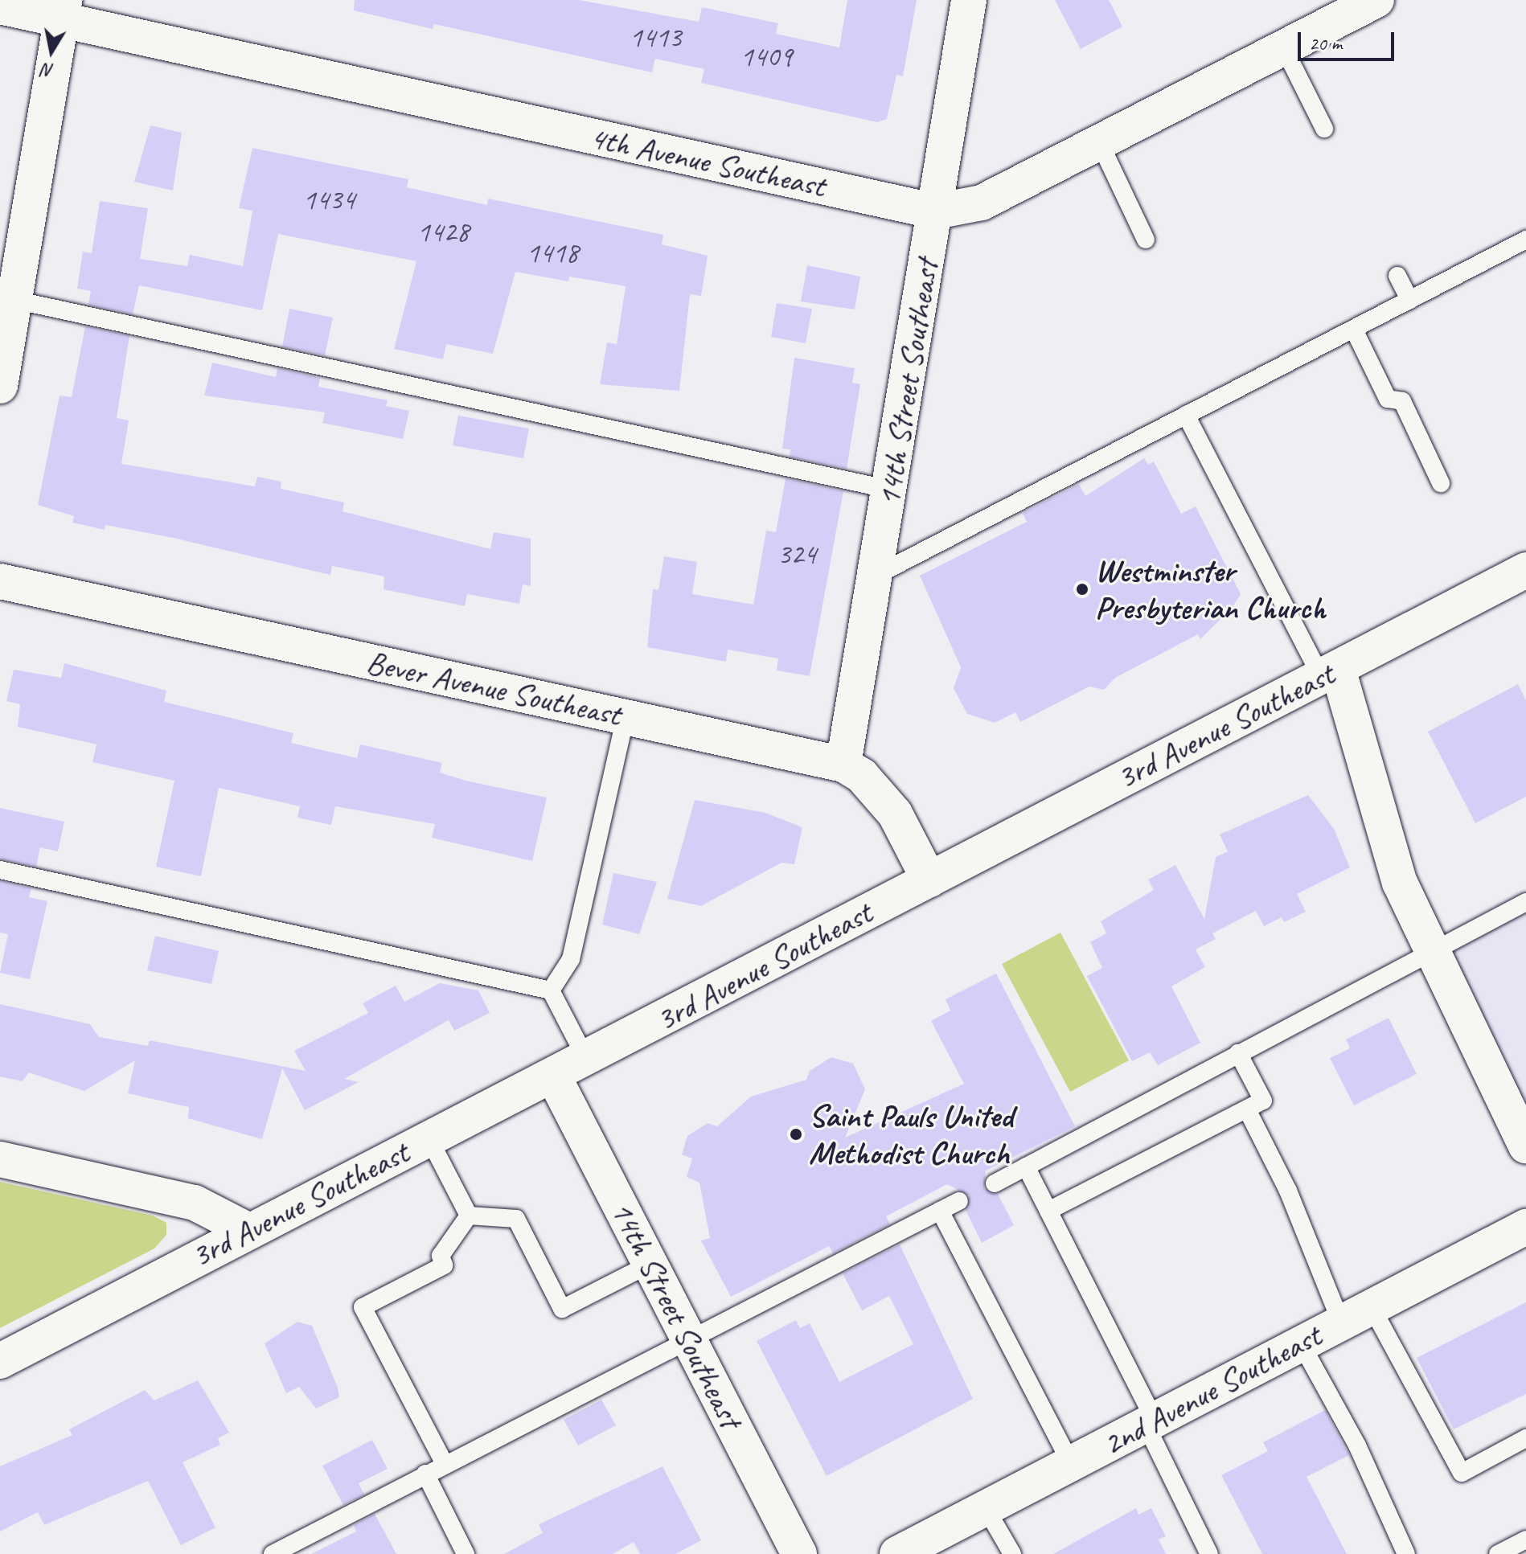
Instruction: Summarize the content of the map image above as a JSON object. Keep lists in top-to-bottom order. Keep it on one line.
{"streets":{"street":["4th Avenue Southeast","14th Street Southeast","Bever Avenue Southeast","3rd Avenue Southeast","2nd Avenue Southeast"]},"crossings":[["4th Avenue Southeast","14th Street Southeast"],["14th Street Southeast","Bever Avenue Southeast"],["14th Street Southeast","3rd Avenue Southeast"],["Bever Avenue Southeast","3rd Avenue Southeast"]],"places":["Westminster Presbyterian Church","Saint Pauls United Methodist Church"],"house_numbers":["1413","1409","1434","1428","1418","324"],"scale_bar":"20 m","north":"bottom"}
